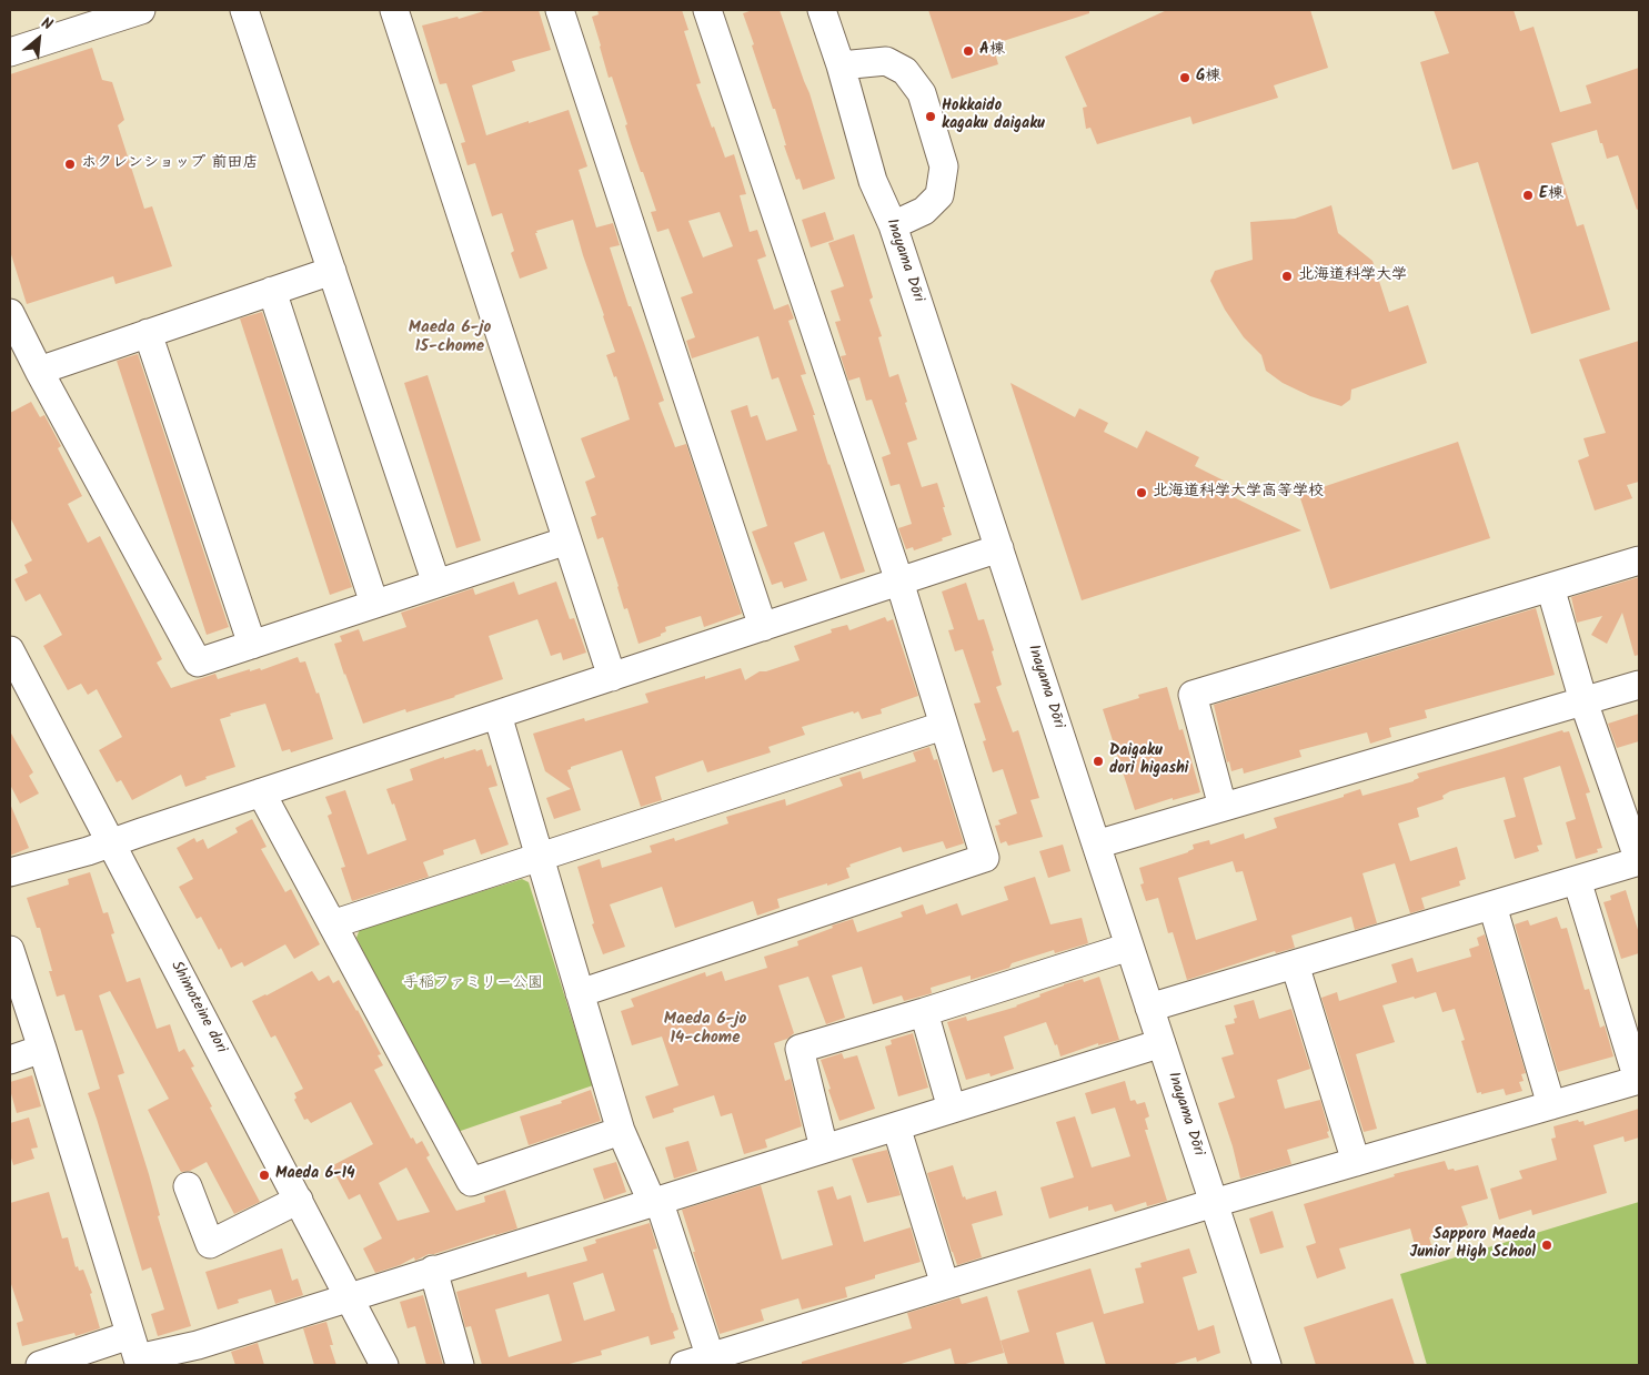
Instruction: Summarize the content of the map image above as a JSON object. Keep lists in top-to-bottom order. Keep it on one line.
{"streets":{"street":["Inayama Dōri","Shimoteine dori"]},"districts":["Maeda 6-jo 15-chome","Maeda 6-jo 14-chome"],"parks":["手稲ファミリー公園"],"places":["A棟","G棟","Hokkaido kagaku daigaku","ホクレンショップ 前田店","E棟","北海道科学大学","北海道科学大学高等学校","Daigaku dori higashi","Maeda 6-14","Sapporo Maeda Junior High School"],"north":"top right"}
